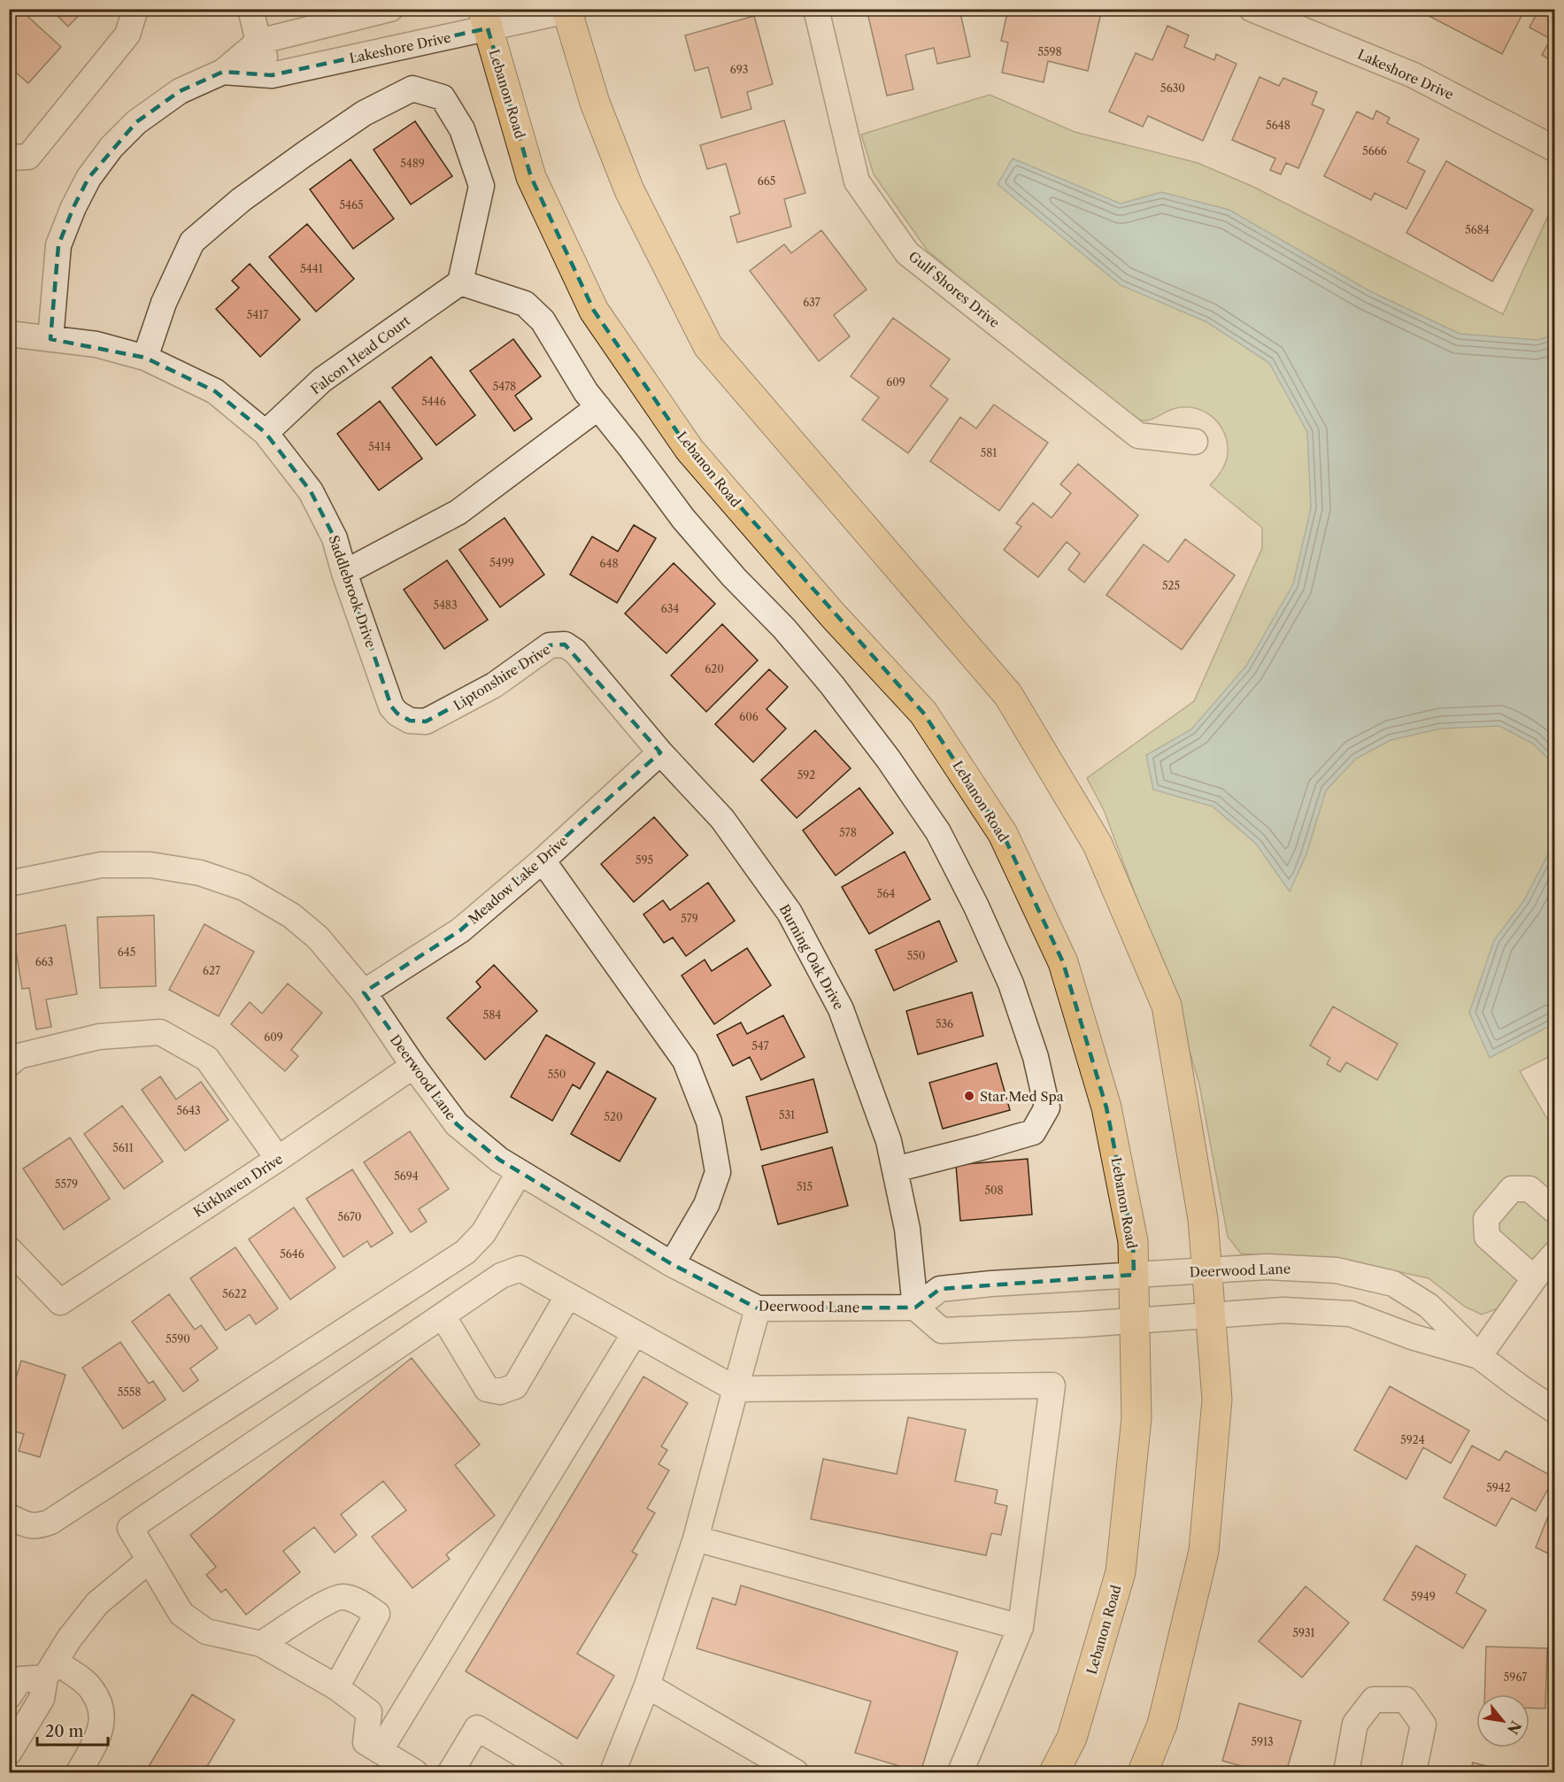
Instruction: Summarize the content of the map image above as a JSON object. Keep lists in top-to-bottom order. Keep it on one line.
{"streets":{"main road":["Lebanon Road"],"street":["Lakeshore Drive","Gulf Shores Drive","Falcon Head Court","Saddlebrook Drive","Liptonshire Drive","Meadow Lake Drive","Burning Oak Drive","Deerwood Lane","Kirkhaven Drive"]},"crossings":[["Lakeshore Drive","Lebanon Road"],["Lakeshore Drive","Saddlebrook Drive"],["Lebanon Road","Deerwood Lane"],["Falcon Head Court","Saddlebrook Drive"],["Saddlebrook Drive","Liptonshire Drive"],["Liptonshire Drive","Burning Oak Drive"],["Meadow Lake Drive","Burning Oak Drive"],["Meadow Lake Drive","Deerwood Lane"],["Burning Oak Drive","Deerwood Lane"],["Deerwood Lane","Kirkhaven Drive"]],"places":["Star Med Spa"],"house_numbers":["5598","693","5630","5648","5666","5489","665","5465","5684","5441","637","5417","609","5478","5446","5414","581","5499","648","525","5483","634","620","606","592","578","595","564","579","645","550","663","627","584","536","609","547","550","5643","531","520","5611","5694","5579","515","508","5670","5646","5622","5590","5558","5924","5942","5949","5931","5967","5913"],"scale_bar":"20 m","north":"bottom right"}
